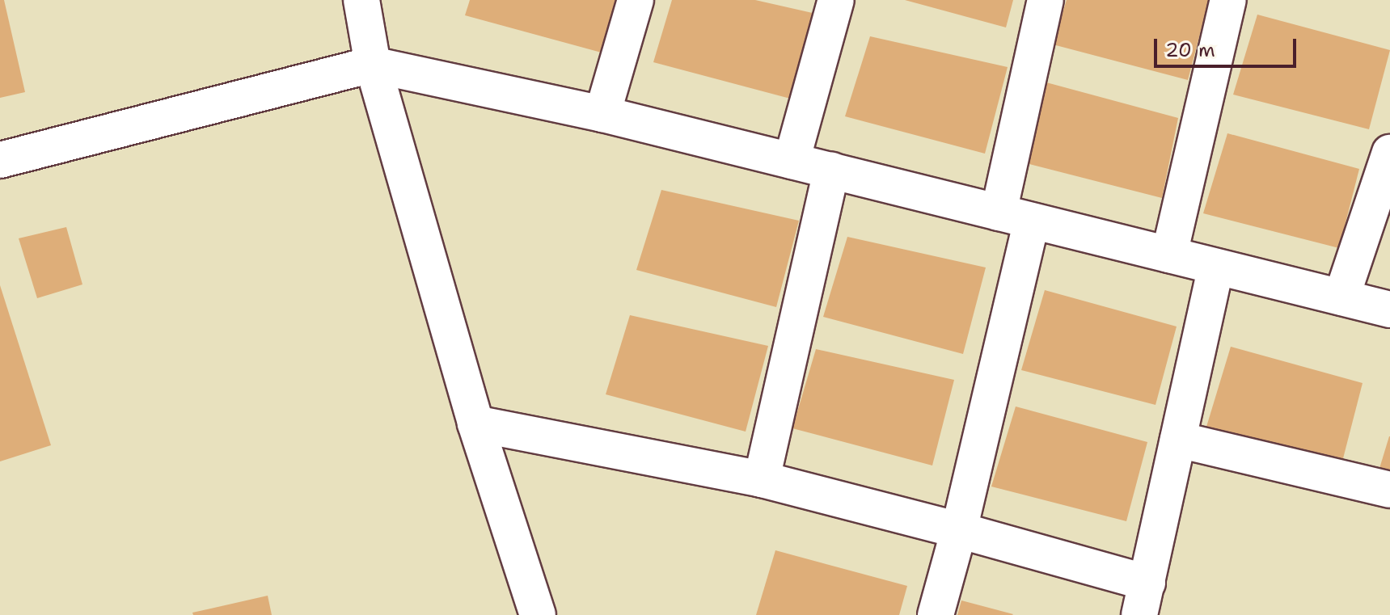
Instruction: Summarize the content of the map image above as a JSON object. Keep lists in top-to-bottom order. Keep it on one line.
{"scale_bar":"20 m"}
